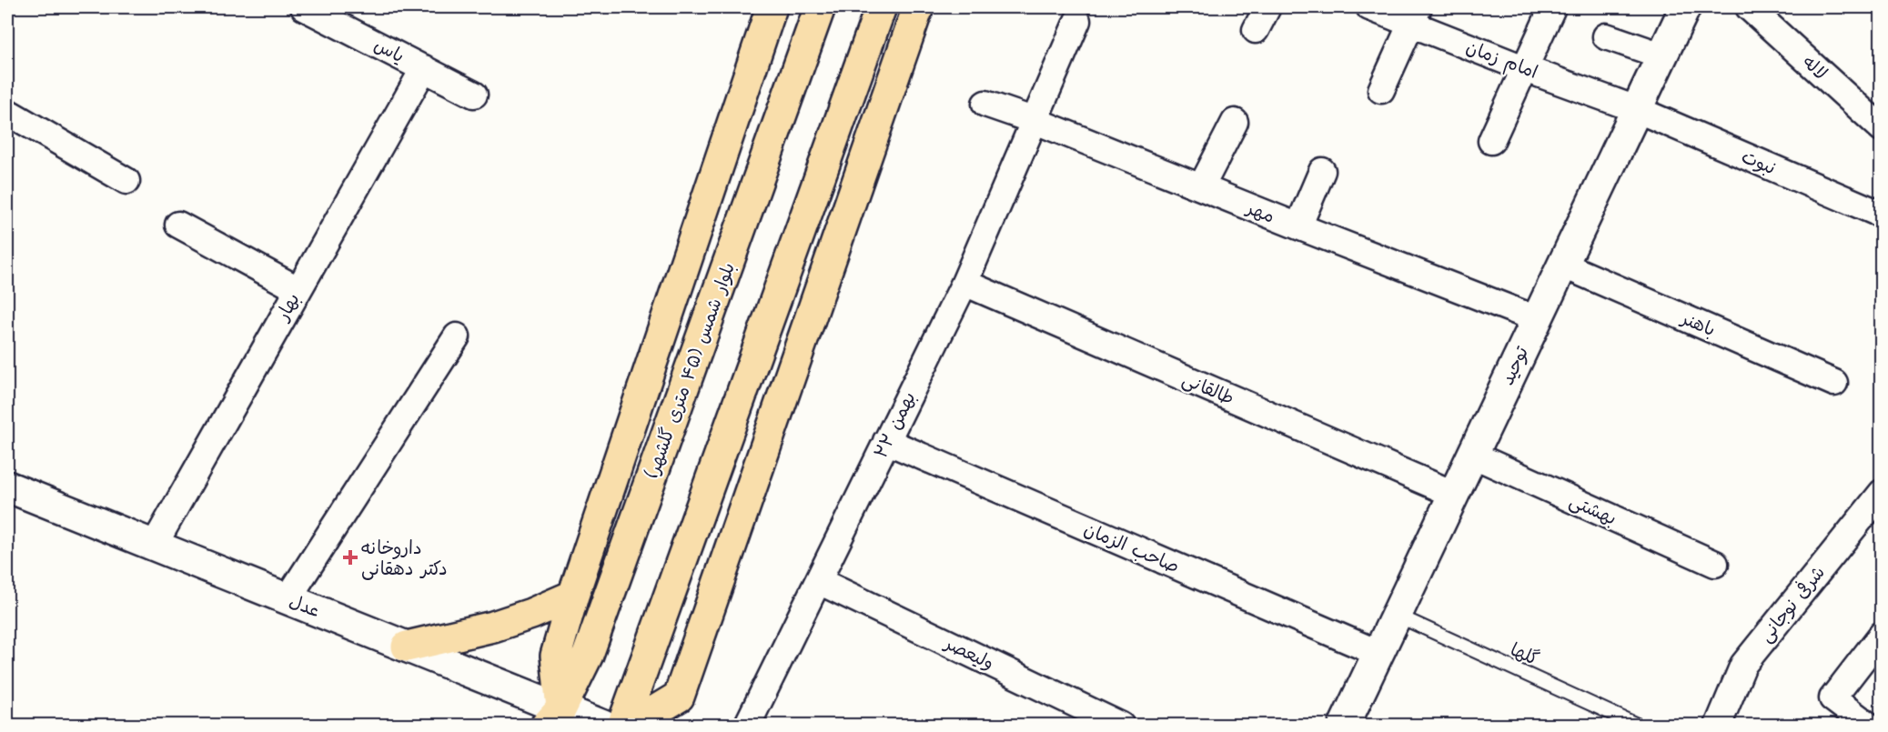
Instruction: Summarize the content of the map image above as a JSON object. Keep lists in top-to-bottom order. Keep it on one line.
{"streets":{"main road":["بلوار شمس (۴۵ متری گلشهر)"],"street":["یاس","امام زمان","لاله","نبوت","مهر","بهار","باهنر","توحید","طالقانی","۲۲ بهمن","بهشتی","صاحب الزمان","شرفی نوجانی","عدل","ولیعصر"],"lane":["گلها"]},"crossings":[["یاس","بهار"],["امام زمان","نبوت"],["امام زمان","توحید"],["نبوت","توحید"],["مهر","توحید"],["مهر","۲۲ بهمن"],["بهار","عدل"],["باهنر","توحید"],["توحید","طالقانی"],["توحید","بهشتی"],["توحید","صاحب الزمان"],["توحید","گلها"],["بلوار شمس (۴۵ متری گلشهر)","عدل"],["طالقانی","۲۲ بهمن"],["۲۲ بهمن","صاحب الزمان"],["۲۲ بهمن","ولیعصر"]],"places":{"health":["داروخانه دکتر دهقانی"]}}
